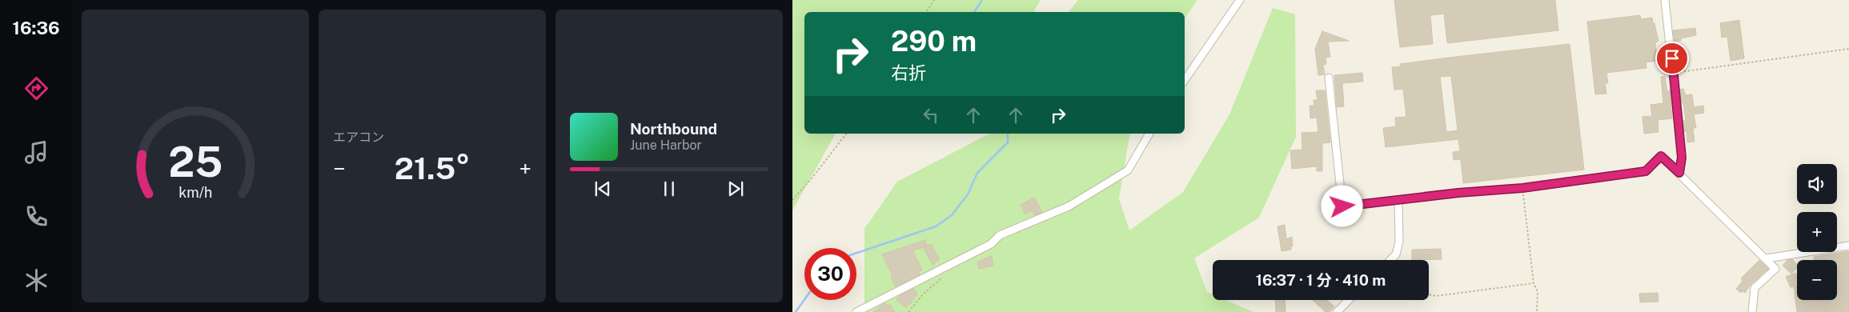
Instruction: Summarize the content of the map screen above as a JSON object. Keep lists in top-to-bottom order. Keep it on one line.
{"page":{"tabs":"16:36","tile":"エアコン","turn":["290 m","右折"],"song":["Northbound","June Harbor"],"heat":["−","21.5°","+"],"map_buttons":["+","−"],"limit":"30","trip":"16:37 · 1 分 · 410 m","gauge":["25","km/h"]}}
